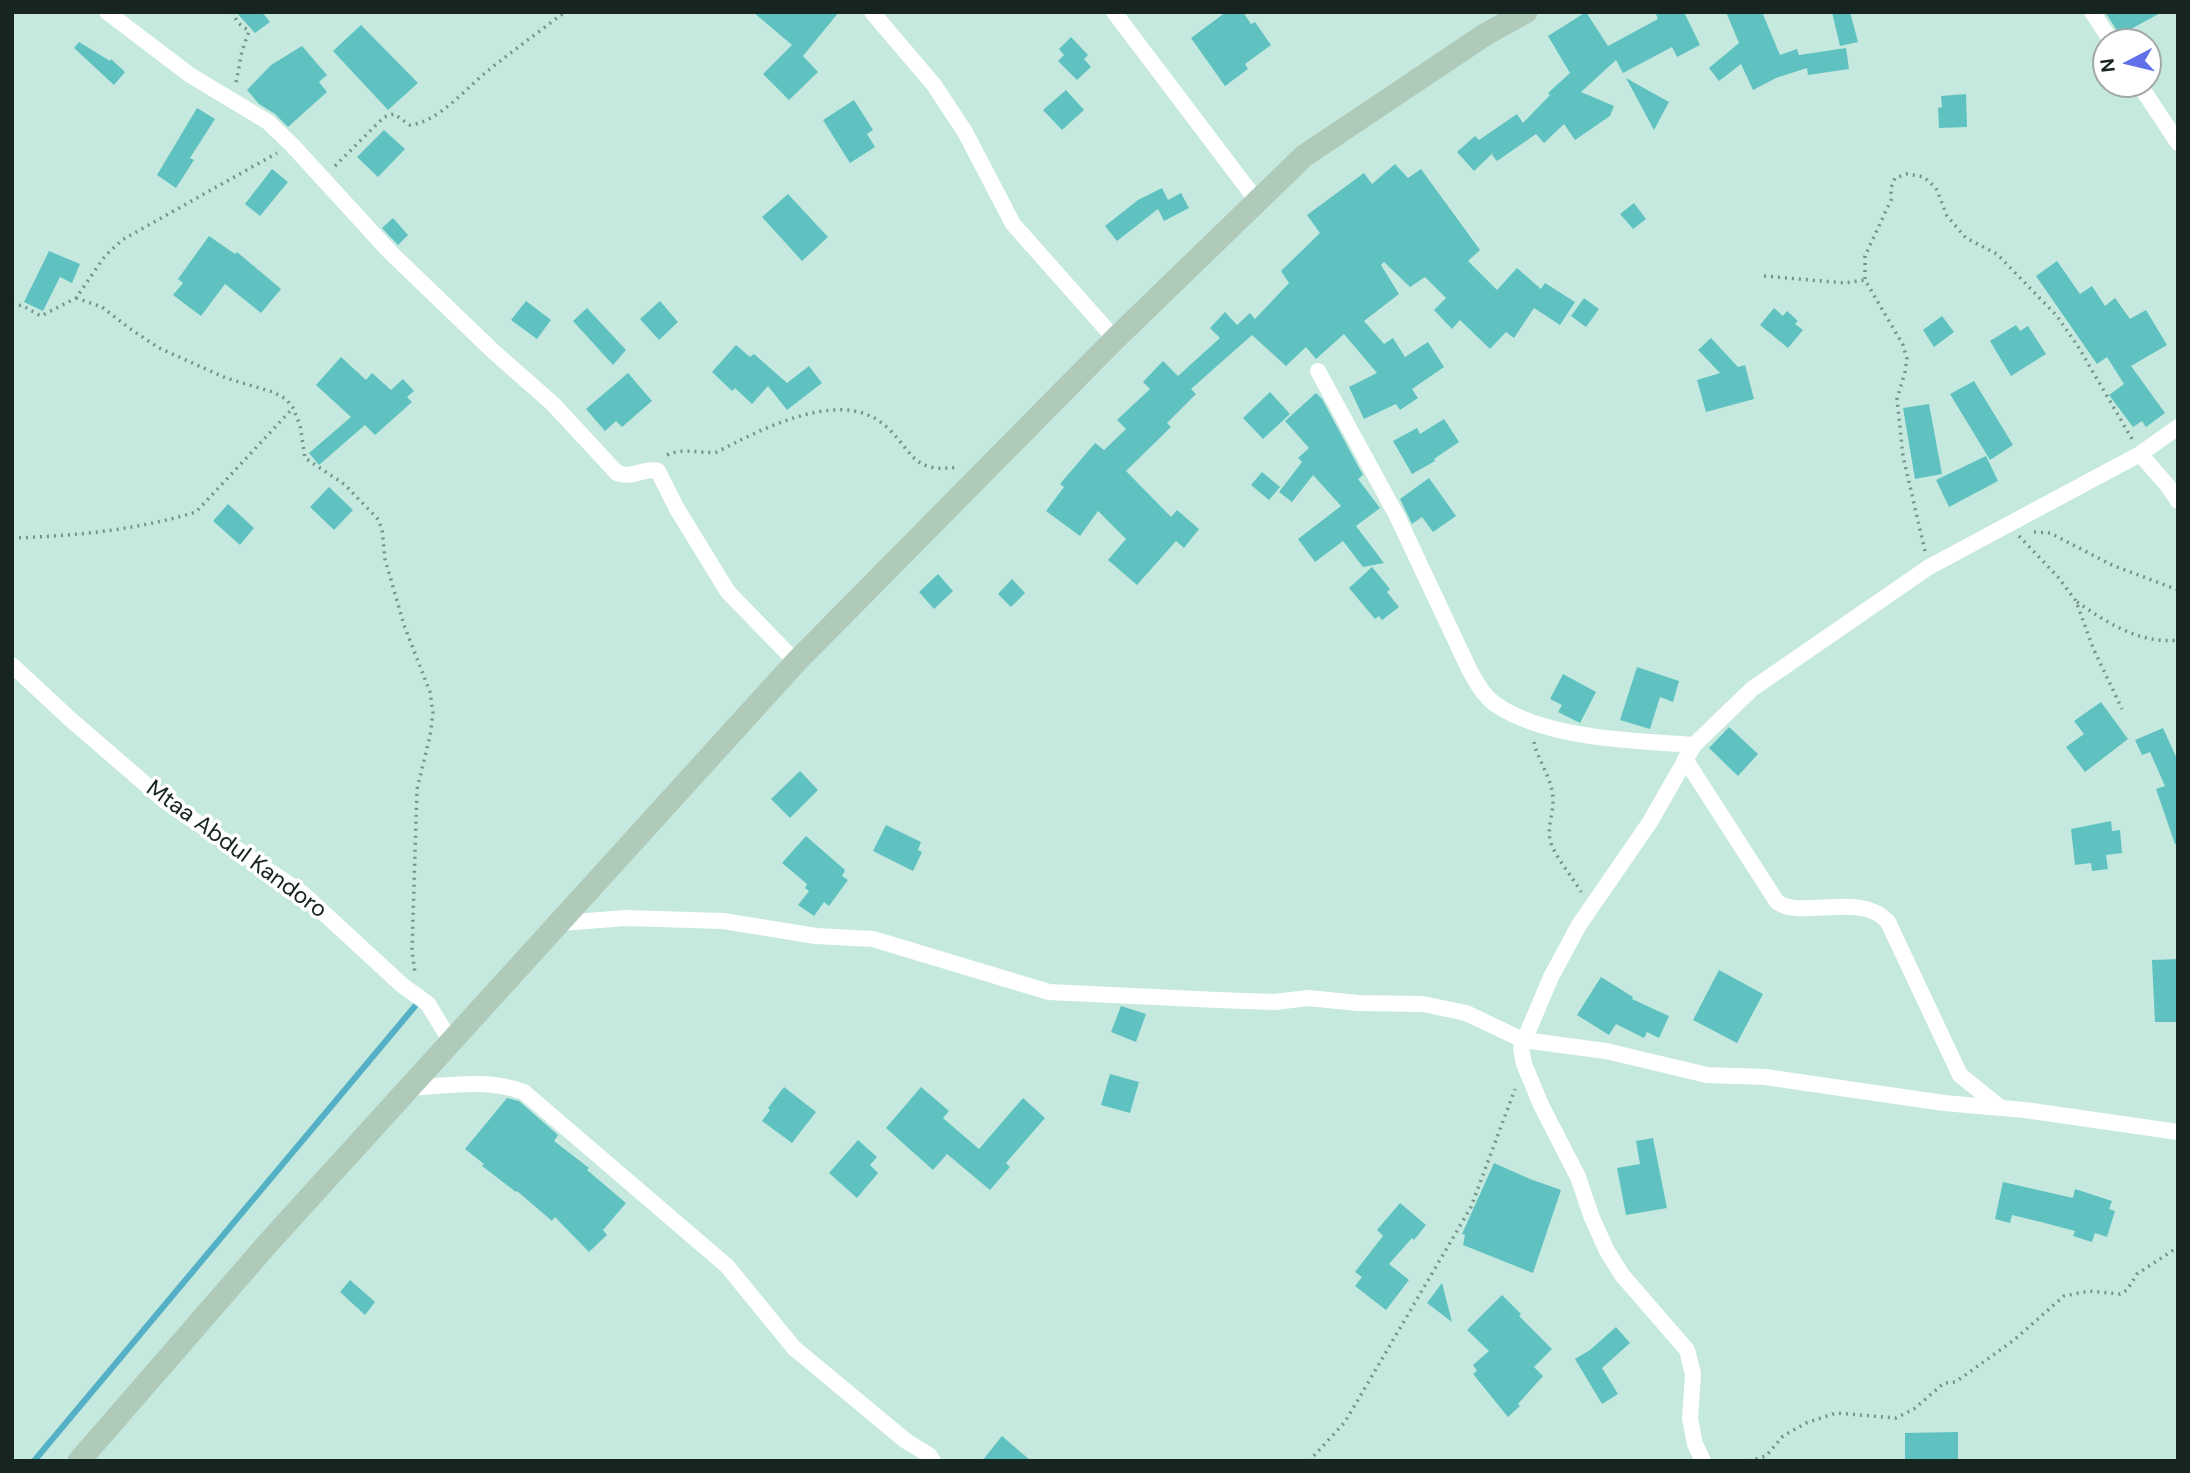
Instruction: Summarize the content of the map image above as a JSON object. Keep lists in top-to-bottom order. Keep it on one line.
{"streets":{"street":["Mtaa Abdul Kandoro"]},"north":"left"}
